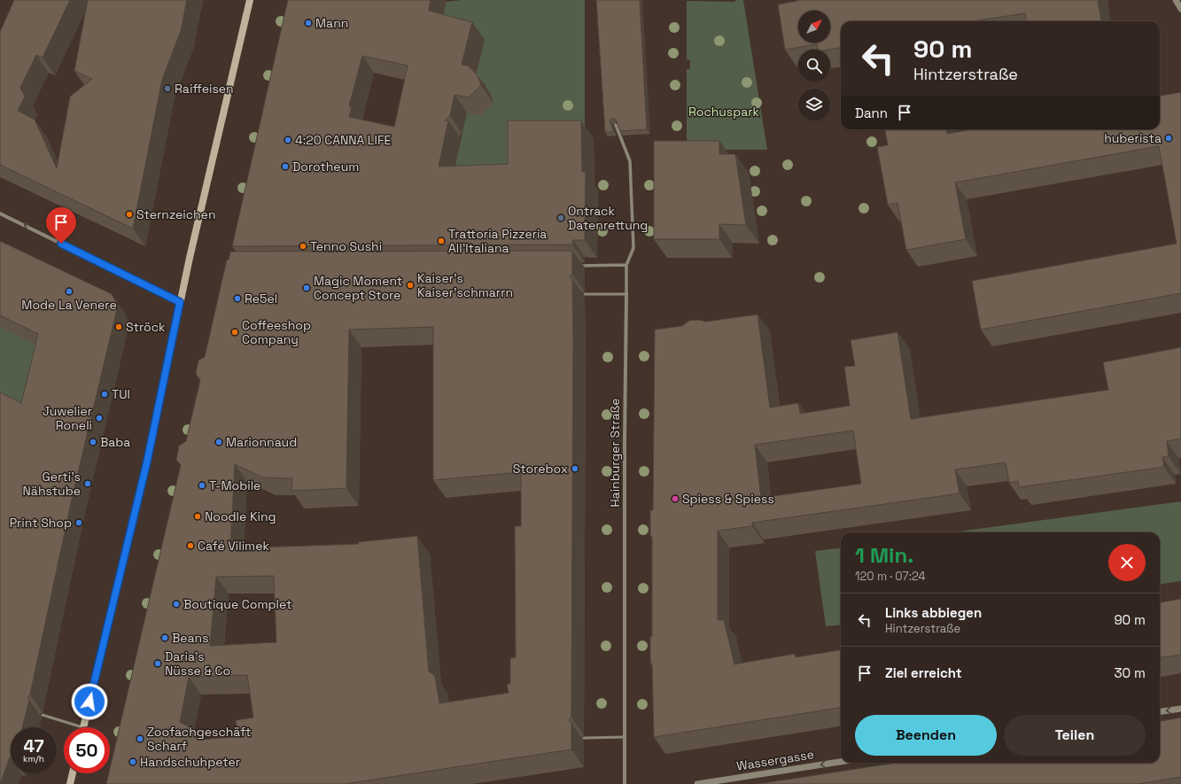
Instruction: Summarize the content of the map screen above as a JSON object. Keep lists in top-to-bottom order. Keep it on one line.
{"streets":{"street":["Hainburger Straße","Wassergasse"]},"one_way":["Wassergasse"],"parks":["Rochuspark"],"places":["Mann","Raiffeisen","huberista","4:20 CANNA LIFE","Dorotheum","Sternzeichen","Ontrack Datenrettung","Trattoria Pizzeria All'Italiana","Tenno Sushi","Kaiser's Kaiser'schmarrn","Magic Moment Concept Store","Mode La Venere","Re5el","Ströck","Coffeeshop Company","TUI","Juwelier Roneli","Baba","Marionnaud","Storebox","Gerti's Nähstube","T-Mobile","Spiess & Spiess","Noodle King","Print Shop","Café Vilimek","Boutique Complet","Beans","Daria's Nüsse & Co","Zoofachgeschäft Scharf","Handschuhpeter"],"north":"top right","page":{"turn":["90 m","Hintzerstraße"],"then":"Dann","heading":["1 Min.","120 m · 07:24"],"list":[{"name":"Links abbiegen","note":"Hintzerstraße","value":"90 m"},{"name":"Ziel erreicht","value":"30 m"}],"buttons":["Beenden","Teilen"],"speed":"47 km/h","limit":"50"}}
